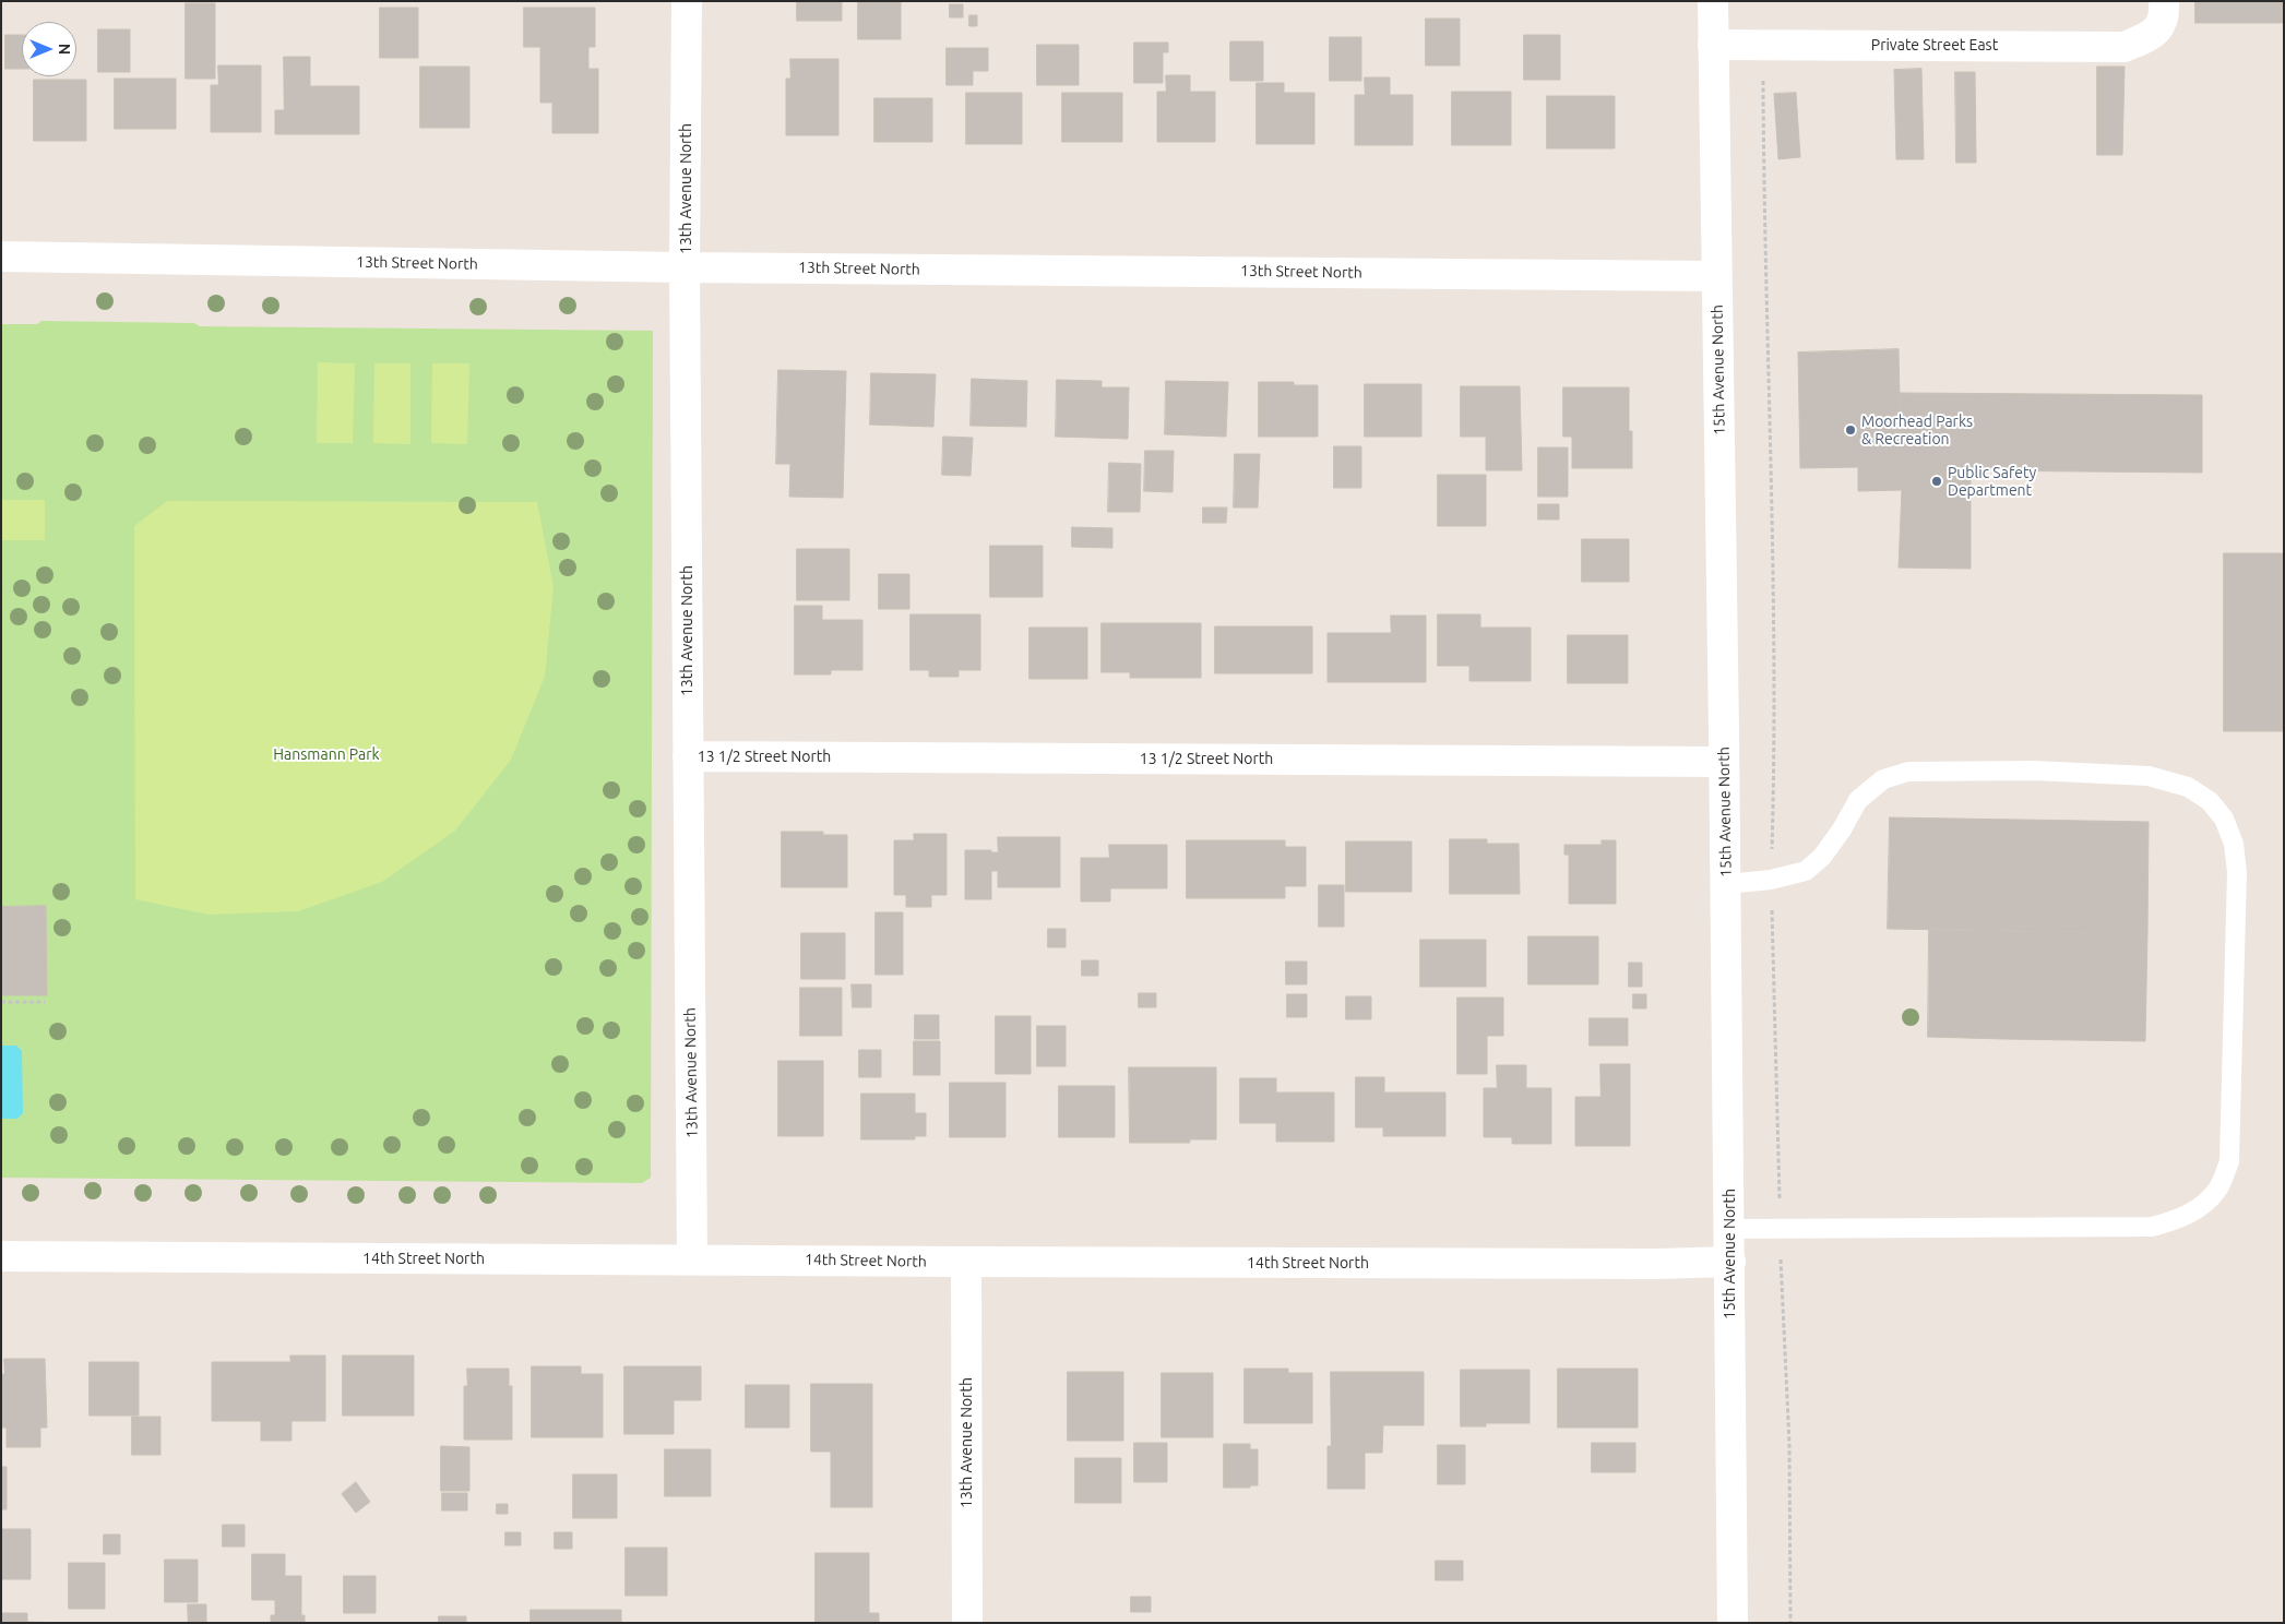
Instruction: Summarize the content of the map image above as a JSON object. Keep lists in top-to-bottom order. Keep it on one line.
{"streets":{"street":["Private Street East","13th Avenue North","13th Street North","15th Avenue North","13 1/2 Street North","14th Street North"]},"crossings":[["Private Street East","15th Avenue North"],["13th Avenue North","13th Street North"],["13th Avenue North","13 1/2 Street North"],["13th Avenue North","14th Street North"],["13th Street North","15th Avenue North"],["15th Avenue North","13 1/2 Street North"],["15th Avenue North","14th Street North"]],"parks":["Hansmann Park"],"places":["Moorhead Parks & Recreation","Public Safety Department"],"north":"right"}
